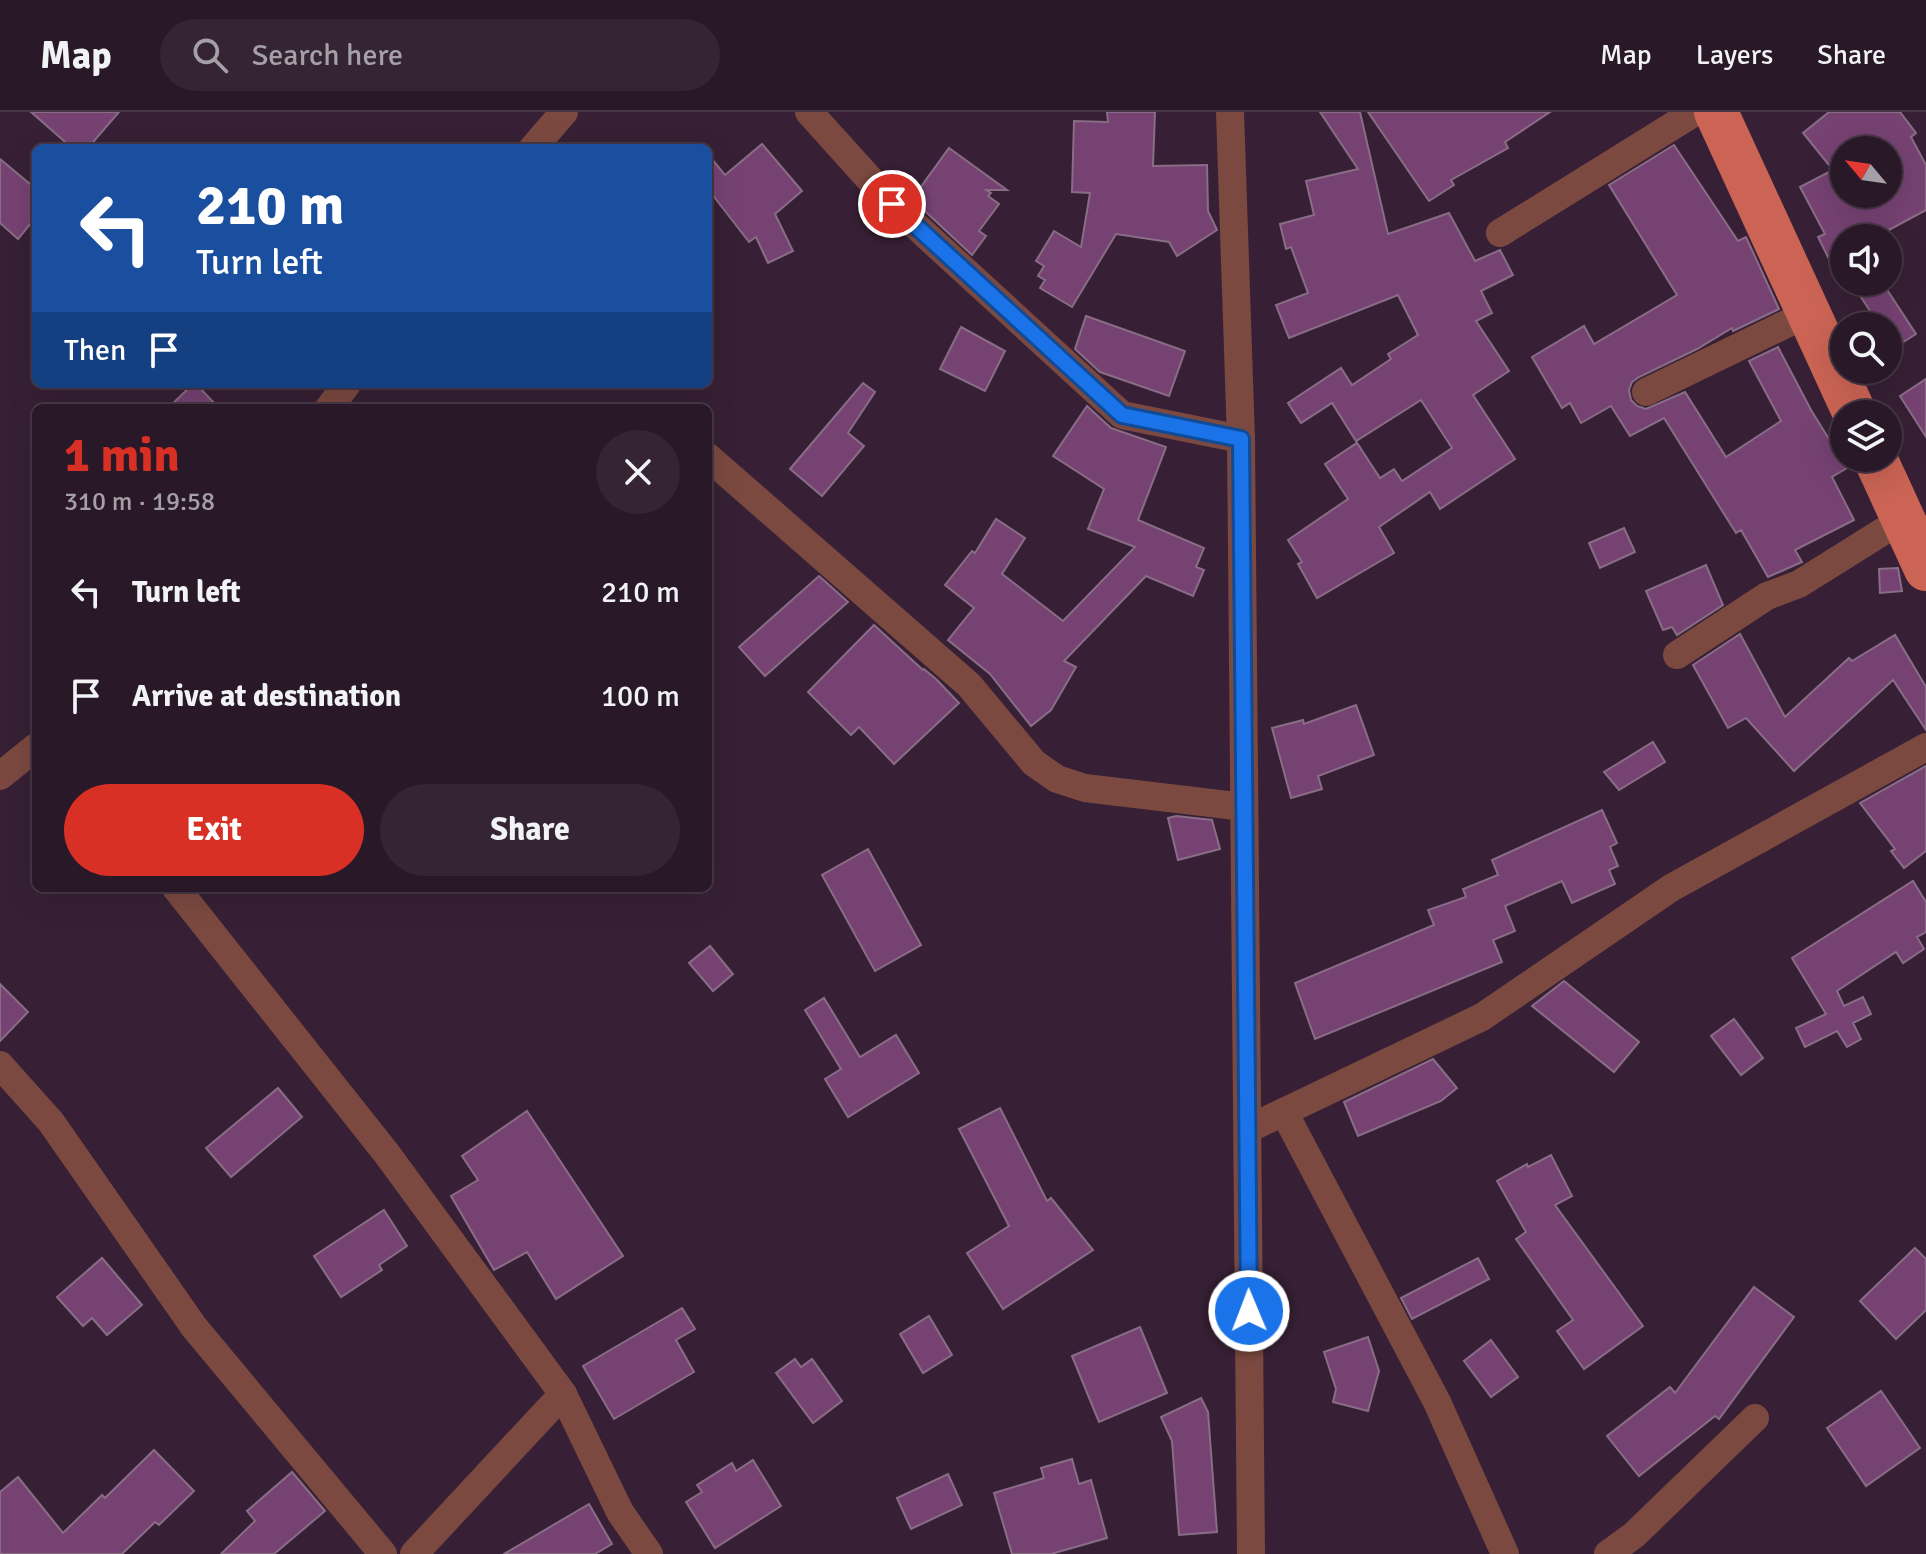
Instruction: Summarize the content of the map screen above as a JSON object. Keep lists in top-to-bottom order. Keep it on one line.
{"north":"top left","page":{"header":"Map","search":"Search here","nav":["Map","Layers","Share"],"turn":["210 m","Turn left"],"then":"Then","heading":["1 min","310 m · 19:58"],"list":[{"name":"Turn left","value":"210 m"},{"name":"Arrive at destination","value":"100 m"}],"buttons":["Exit","Share"]}}
